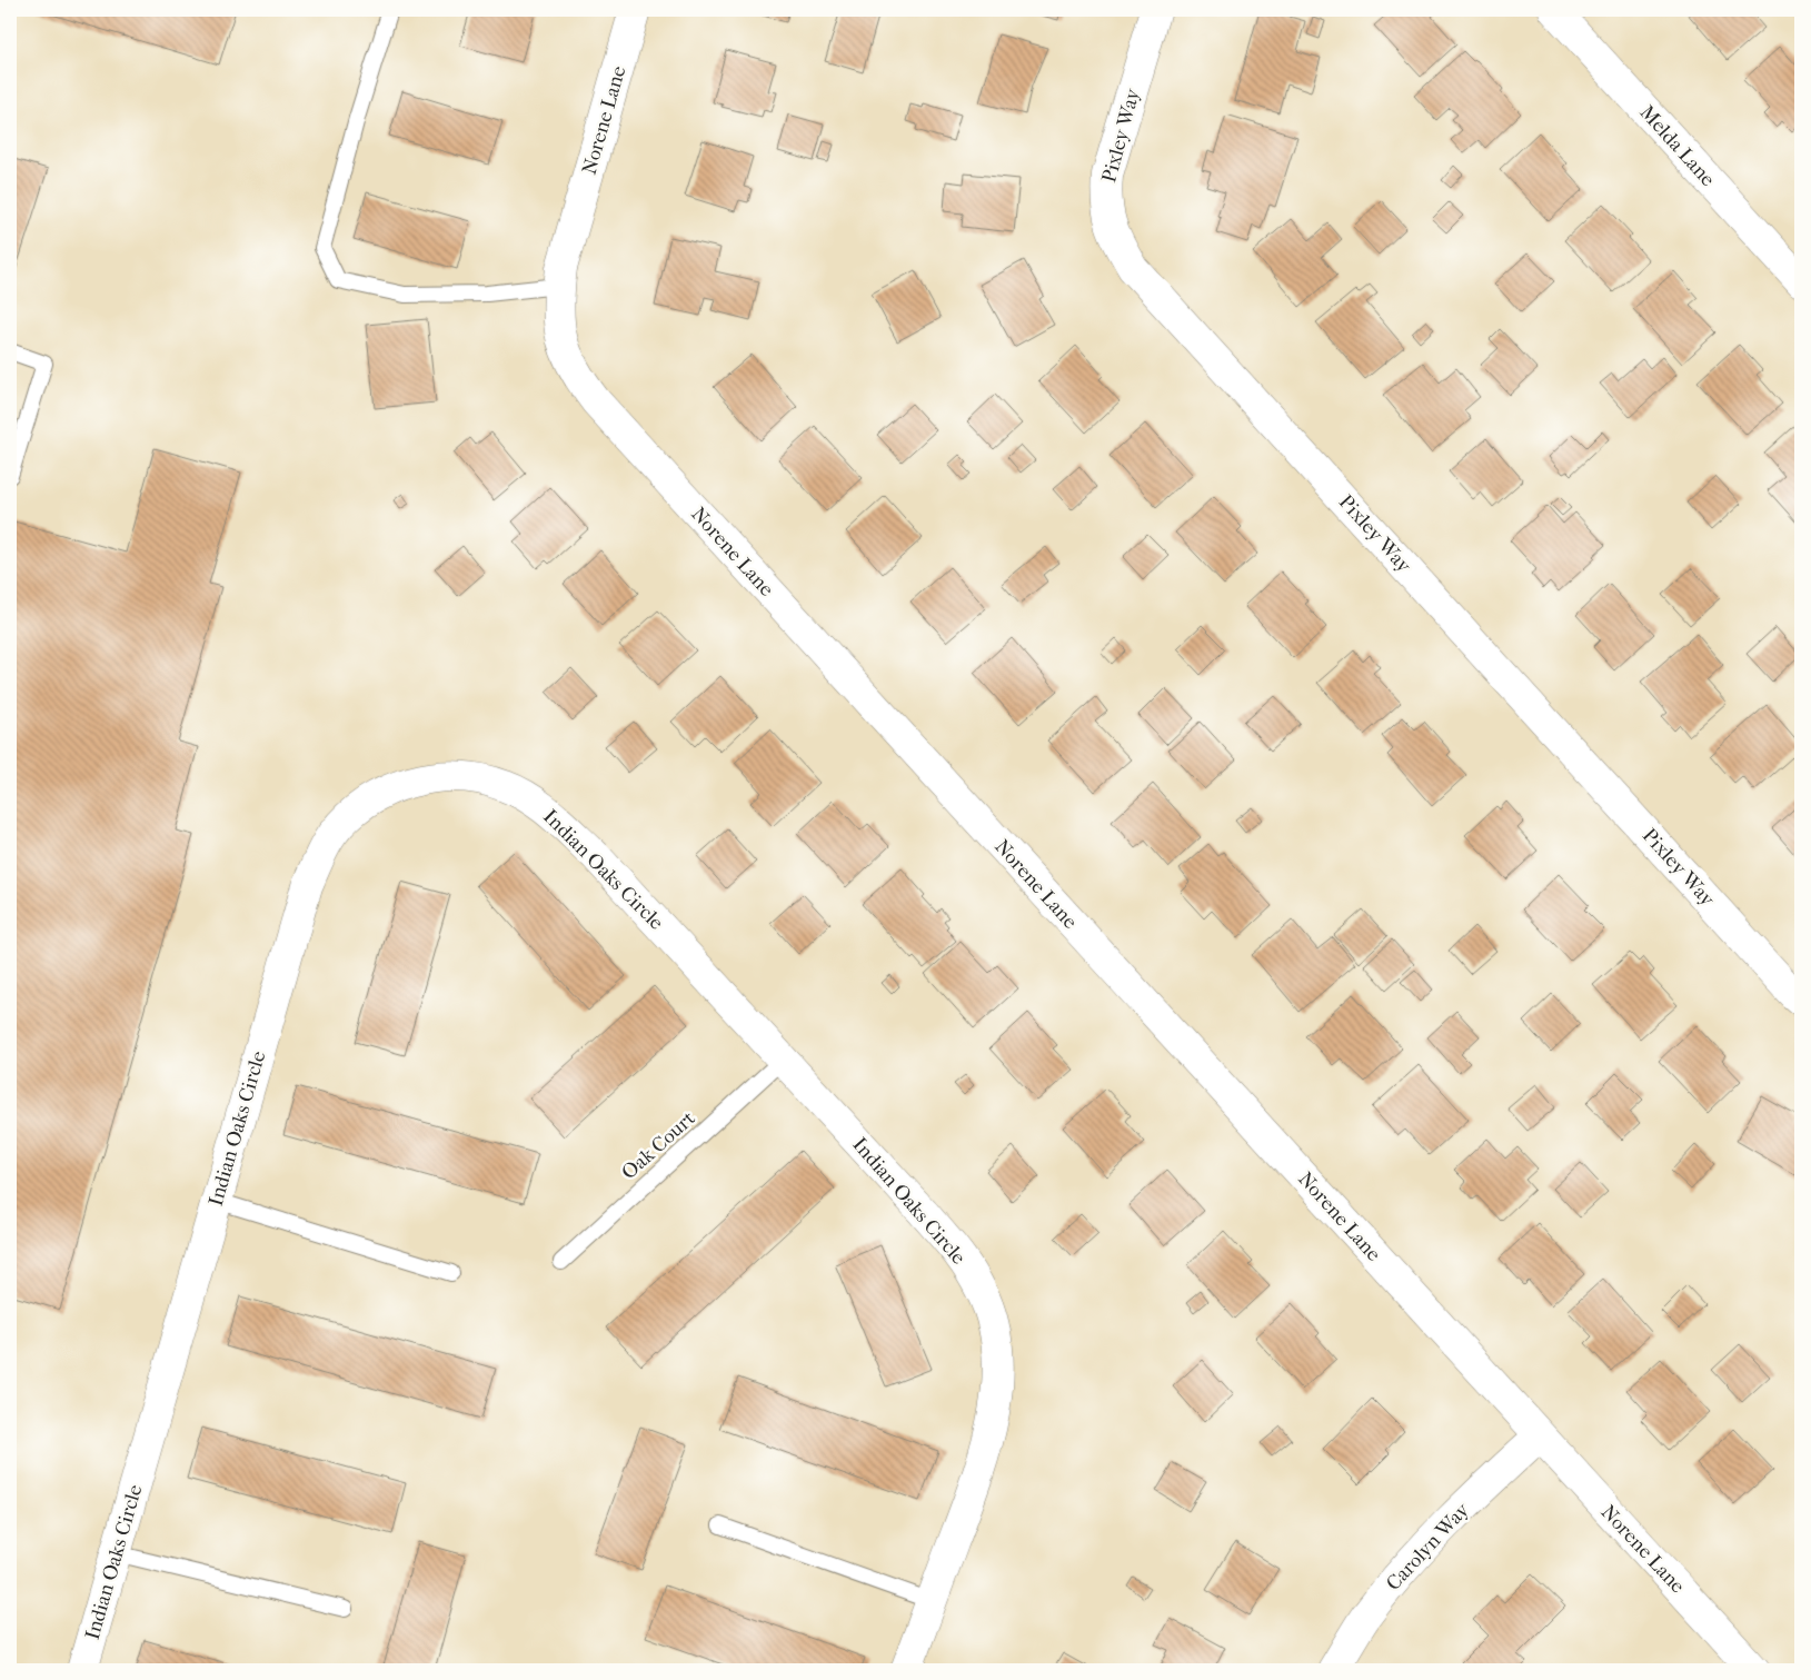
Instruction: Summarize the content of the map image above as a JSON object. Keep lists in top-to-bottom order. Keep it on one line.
{"streets":{"street":["Norene Lane","Pixley Way","Melda Lane","Indian Oaks Circle","Carolyn Way"],"lane":["Oak Court"]},"crossings":[["Norene Lane","Carolyn Way"],["Indian Oaks Circle","Oak Court"]]}
